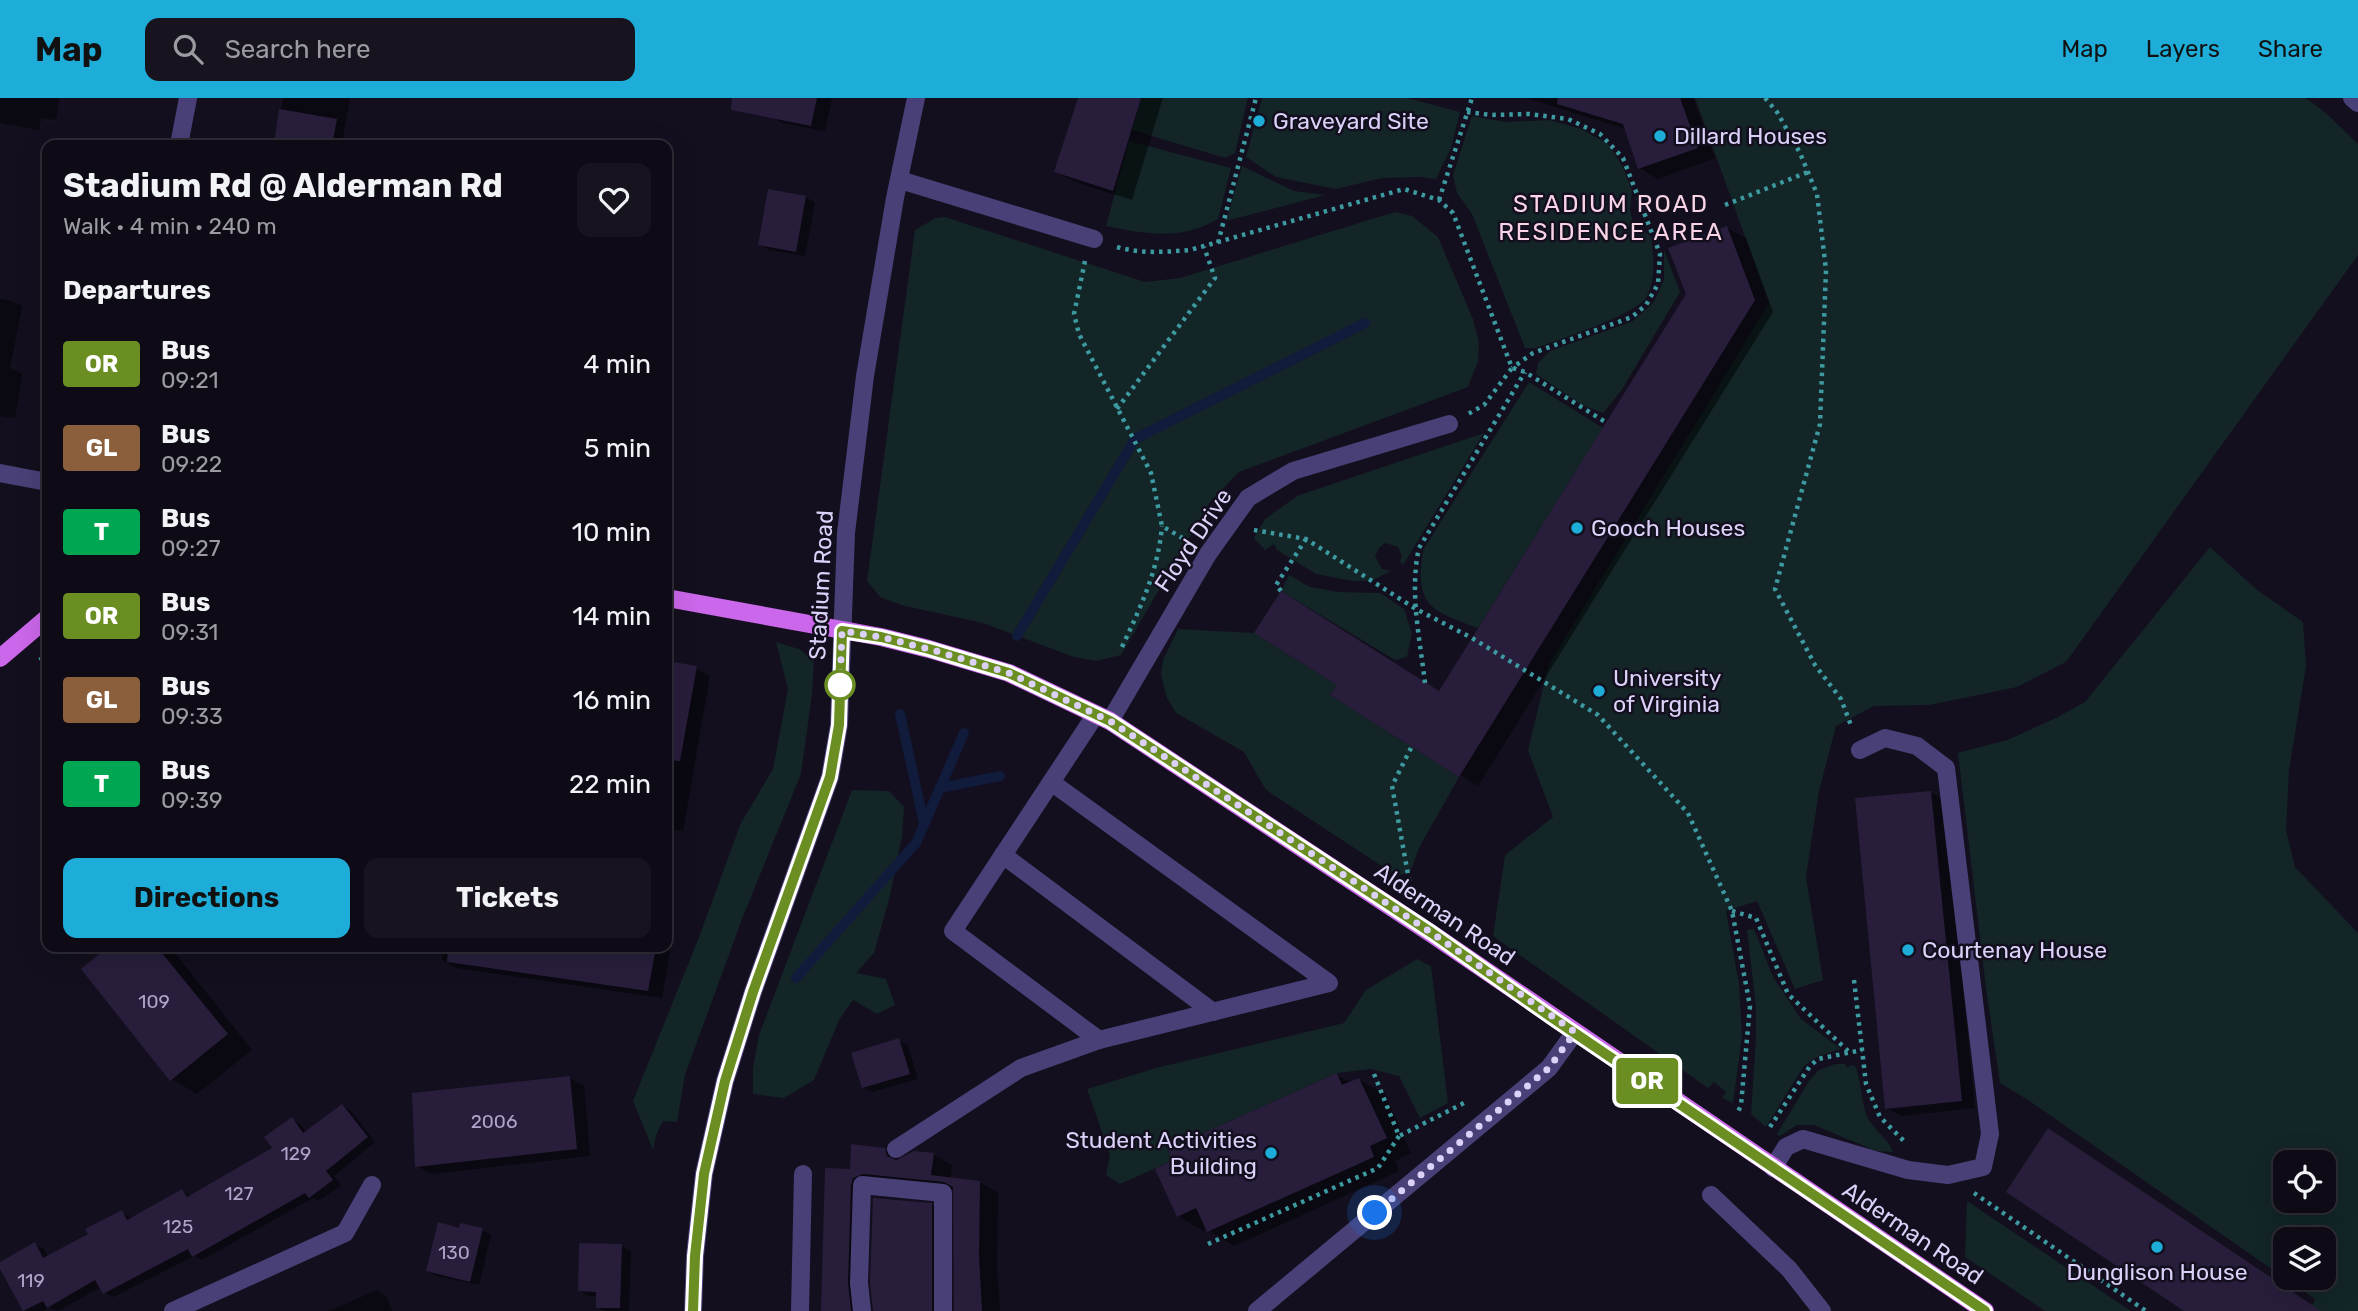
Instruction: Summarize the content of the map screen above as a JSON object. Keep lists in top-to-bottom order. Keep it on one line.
{"streets":{"main road":["Alderman Road"],"street":["Floyd Drive","Stadium Road"]},"crossings":[["Floyd Drive","Alderman Road"],["Stadium Road","Alderman Road"]],"districts":["STADIUM ROAD RESIDENCE AREA"],"places":["Graveyard Site","Dillard Houses","Gooch Houses","University of Virginia","Courtenay House","Student Activities Building","Dunglison House"],"lines":["bus line OR"],"house_numbers":["109","2006","129","127","125","130","119"],"page":{"header":"Map","search":"Search here","nav":["Map","Layers","Share"],"on_map":"OR","heading":[["Stadium Rd @ Alderman Rd","Walk · 4 min · 240 m"],"Departures"],"list":[{"mark":"OR","name":"Bus","note":"09:21","value":"4 min"},{"mark":"GL","name":"Bus","note":"09:22","value":"5 min"},{"mark":"T","name":"Bus","note":"09:27","value":"10 min"},{"mark":"OR","name":"Bus","note":"09:31","value":"14 min"},{"mark":"GL","name":"Bus","note":"09:33","value":"16 min"},{"mark":"T","name":"Bus","note":"09:39","value":"22 min"}],"buttons":["Directions","Tickets"]}}
